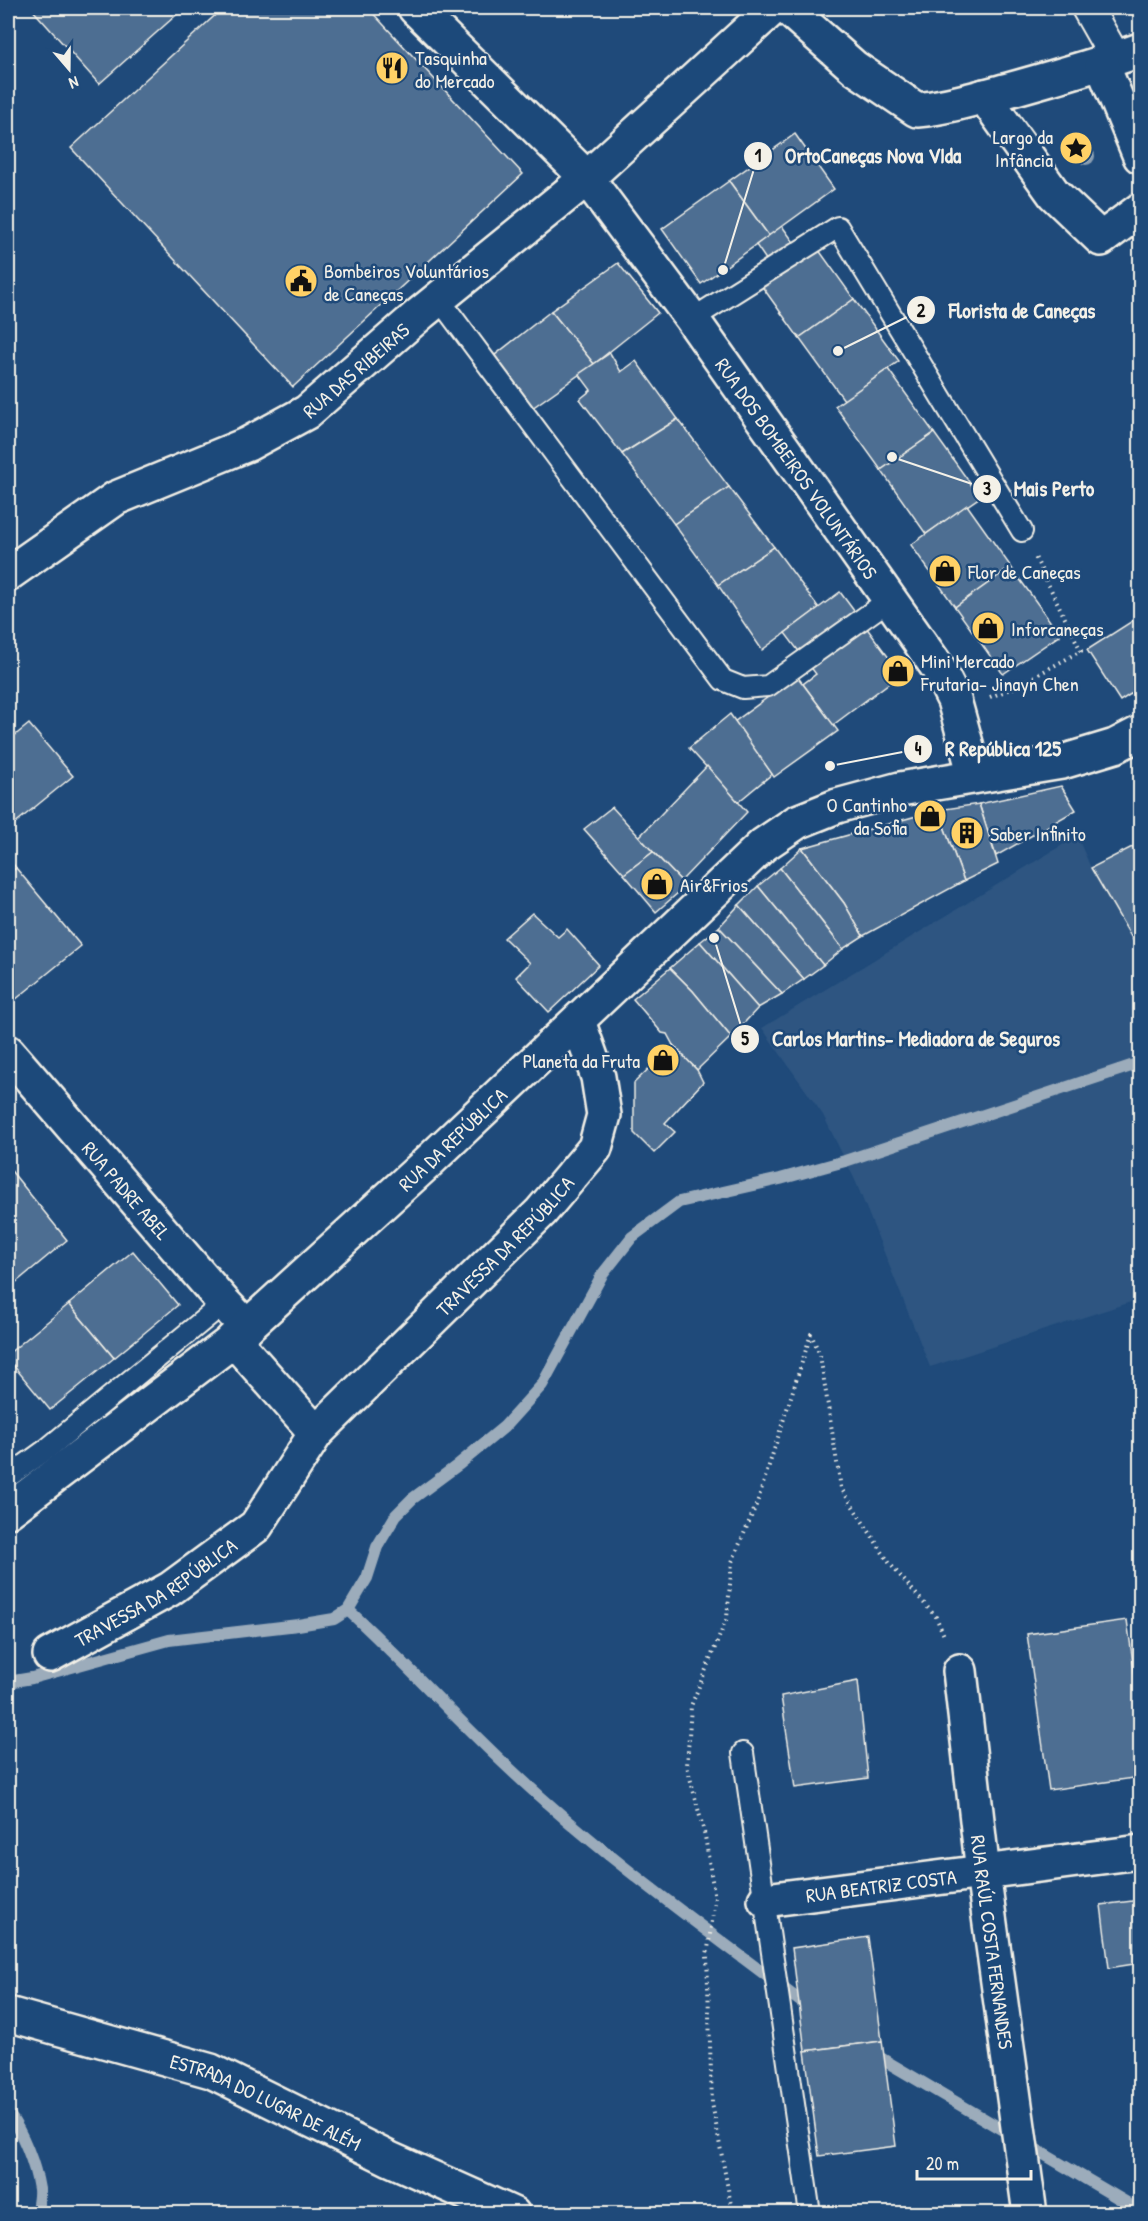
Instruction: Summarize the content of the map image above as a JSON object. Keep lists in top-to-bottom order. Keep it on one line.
{"streets":{"street":["RUA DAS RIBEIRAS","RUA DOS BOMBEIROS VOLUNTÁRIOS","RUA DA REPÚBLICA","RUA PADRE ABEL","TRAVESSA DA REPÚBLICA","RUA BEATRIZ COSTA","RUA RAÚL COSTA FERNANDES","ESTRADA DO LUGAR DE ALÉM"]},"crossings":[["RUA DAS RIBEIRAS","RUA DOS BOMBEIROS VOLUNTÁRIOS"],["RUA DOS BOMBEIROS VOLUNTÁRIOS","RUA DA REPÚBLICA"],["RUA DA REPÚBLICA","RUA PADRE ABEL"],["RUA DA REPÚBLICA","TRAVESSA DA REPÚBLICA"],["RUA BEATRIZ COSTA","RUA RAÚL COSTA FERNANDES"]],"places":{"restaurant":["Tasquinha do Mercado"],"place":["Largo da Infância"],"other":["OrtoCaneças Nova VIda","Florista de Caneças","Mais Perto","R República 125","Carlos Martins- Mediadora de Seguros"],"public building":["Bombeiros Voluntários de Caneças"],"shop":["Flor de Caneças","Inforcaneças","Mini Mercado Frutaria- Jinayn Chen","O Cantinho da Sofia","Air&Frios","Planeta da Fruta"],"building":["Saber Infinito"]},"scale_bar":"20 m","north":"bottom"}
